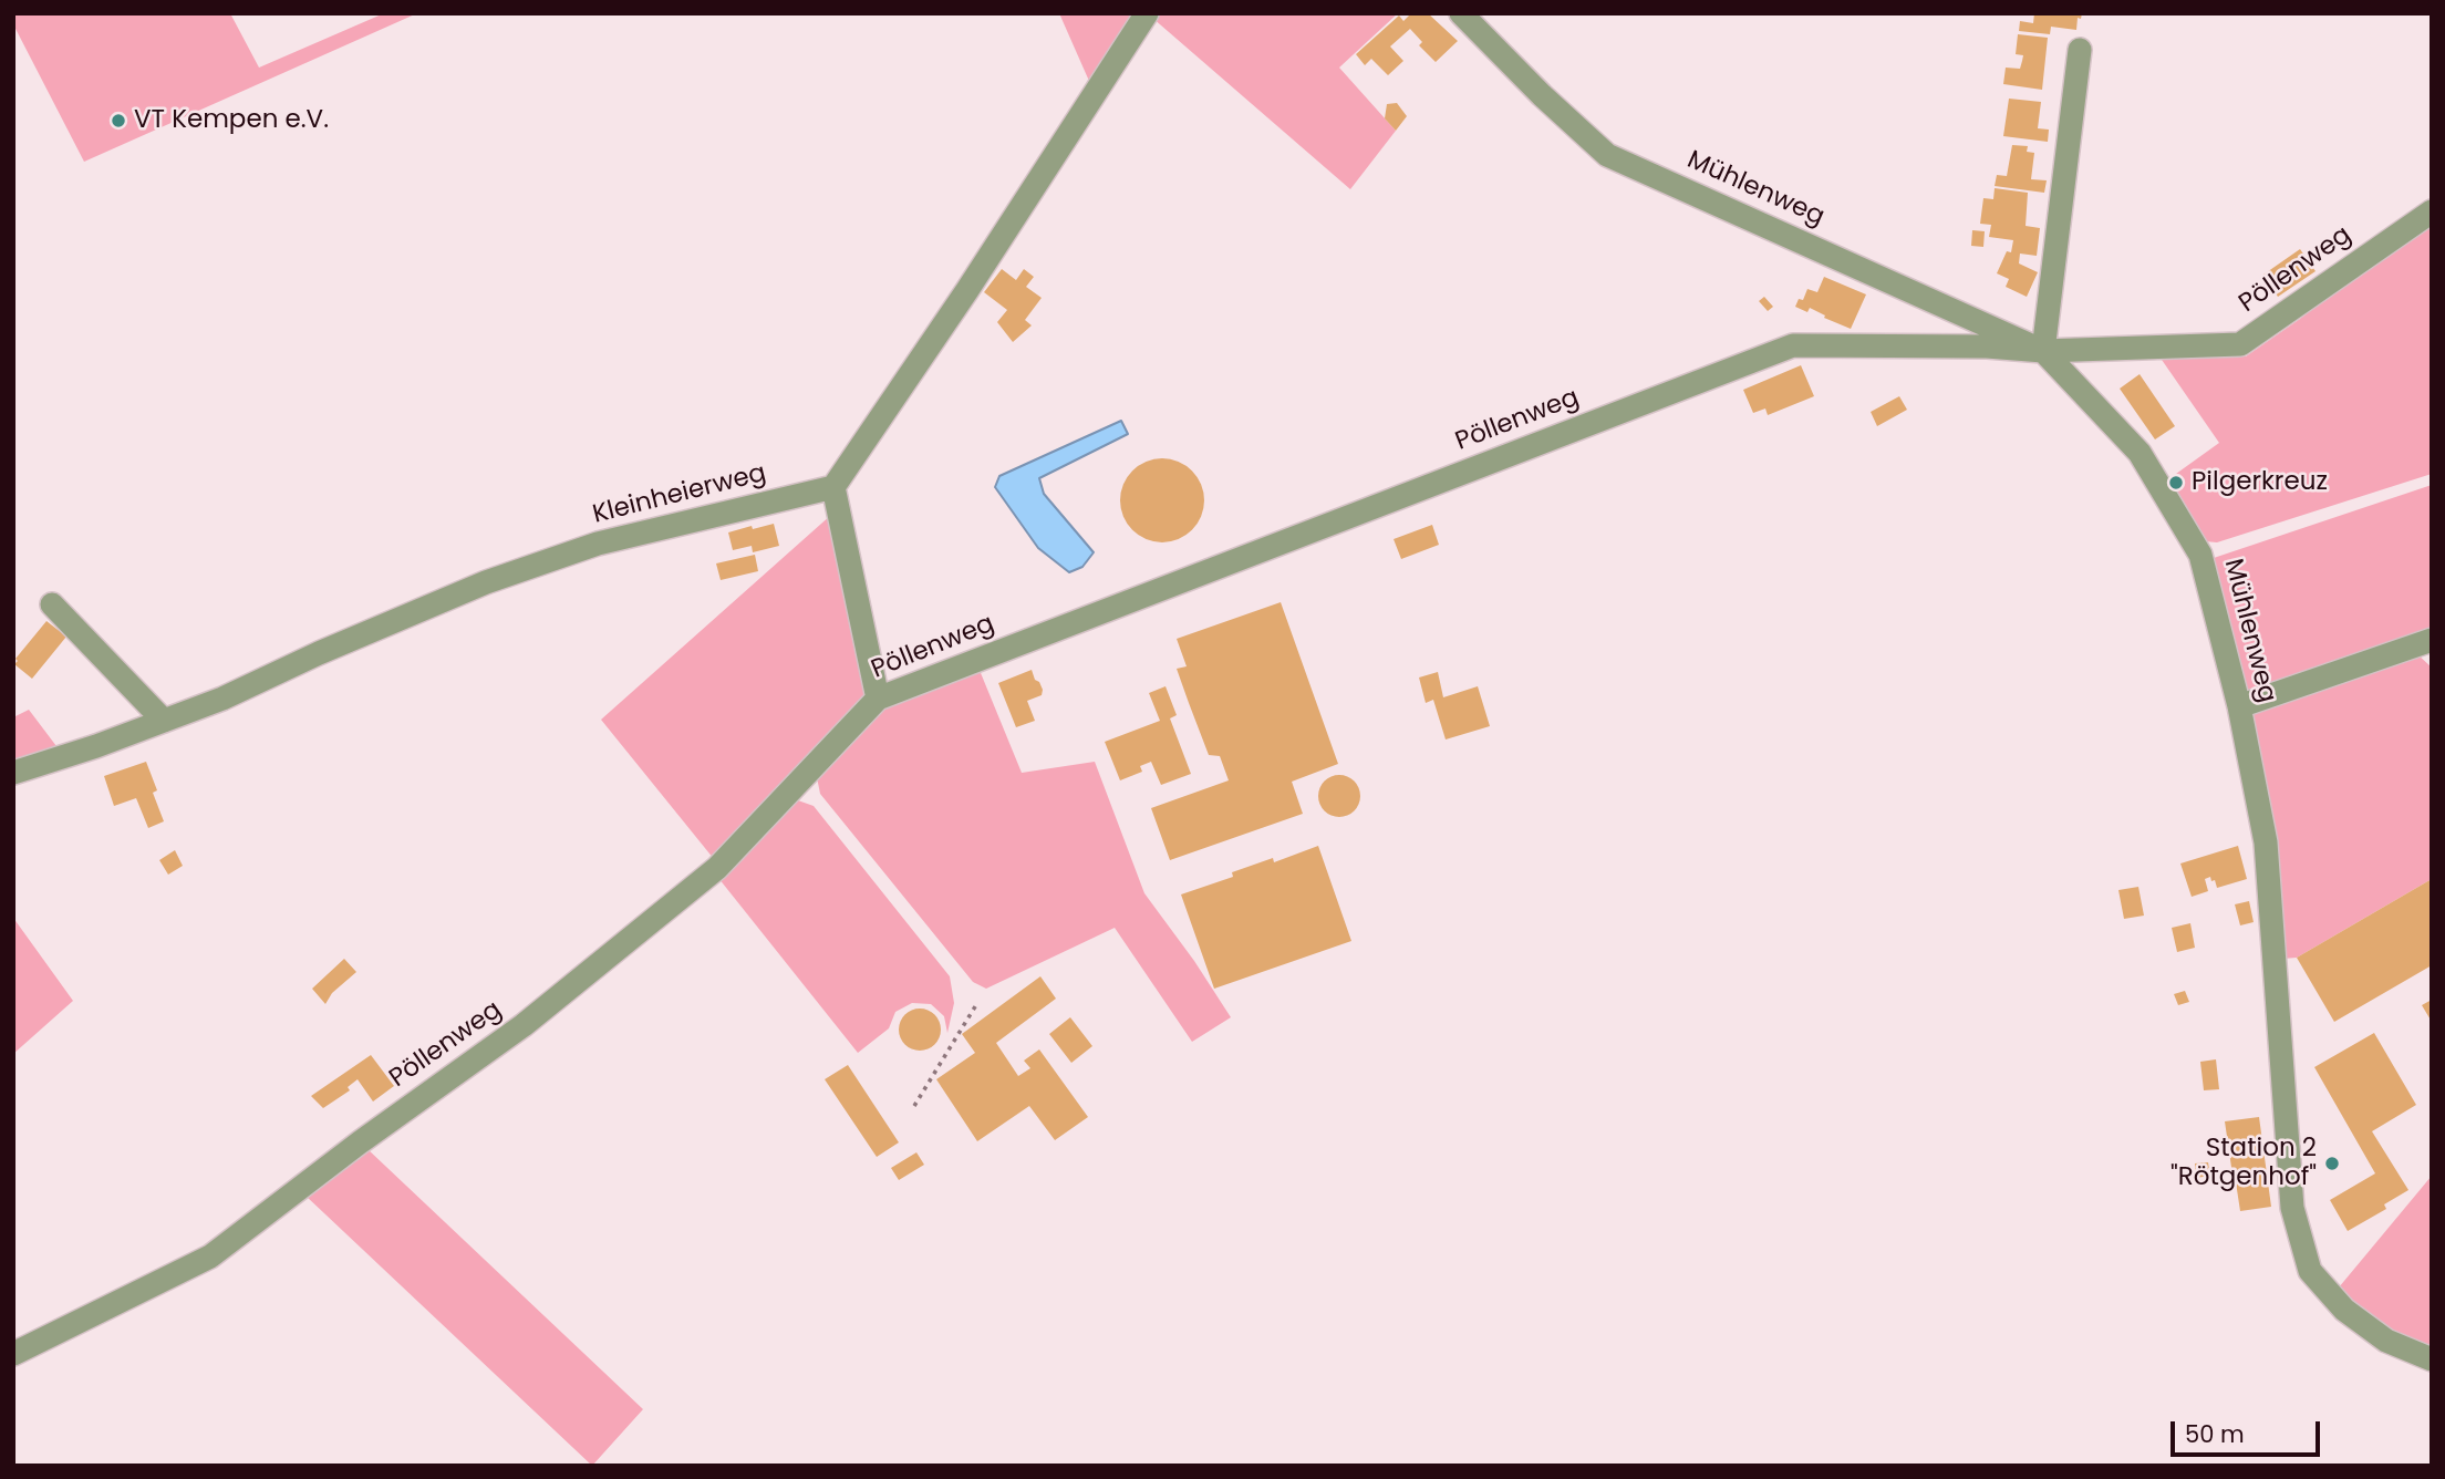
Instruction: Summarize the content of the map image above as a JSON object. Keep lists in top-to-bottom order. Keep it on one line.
{"streets":{"street":["Mühlenweg","Pöllenweg","Kleinheierweg"]},"crossings":[["Mühlenweg","Pöllenweg"]],"places":["VT Kempen e.V.","Pilgerkreuz","Station 2 \"Rötgenhof\""],"scale_bar":"50 m"}
